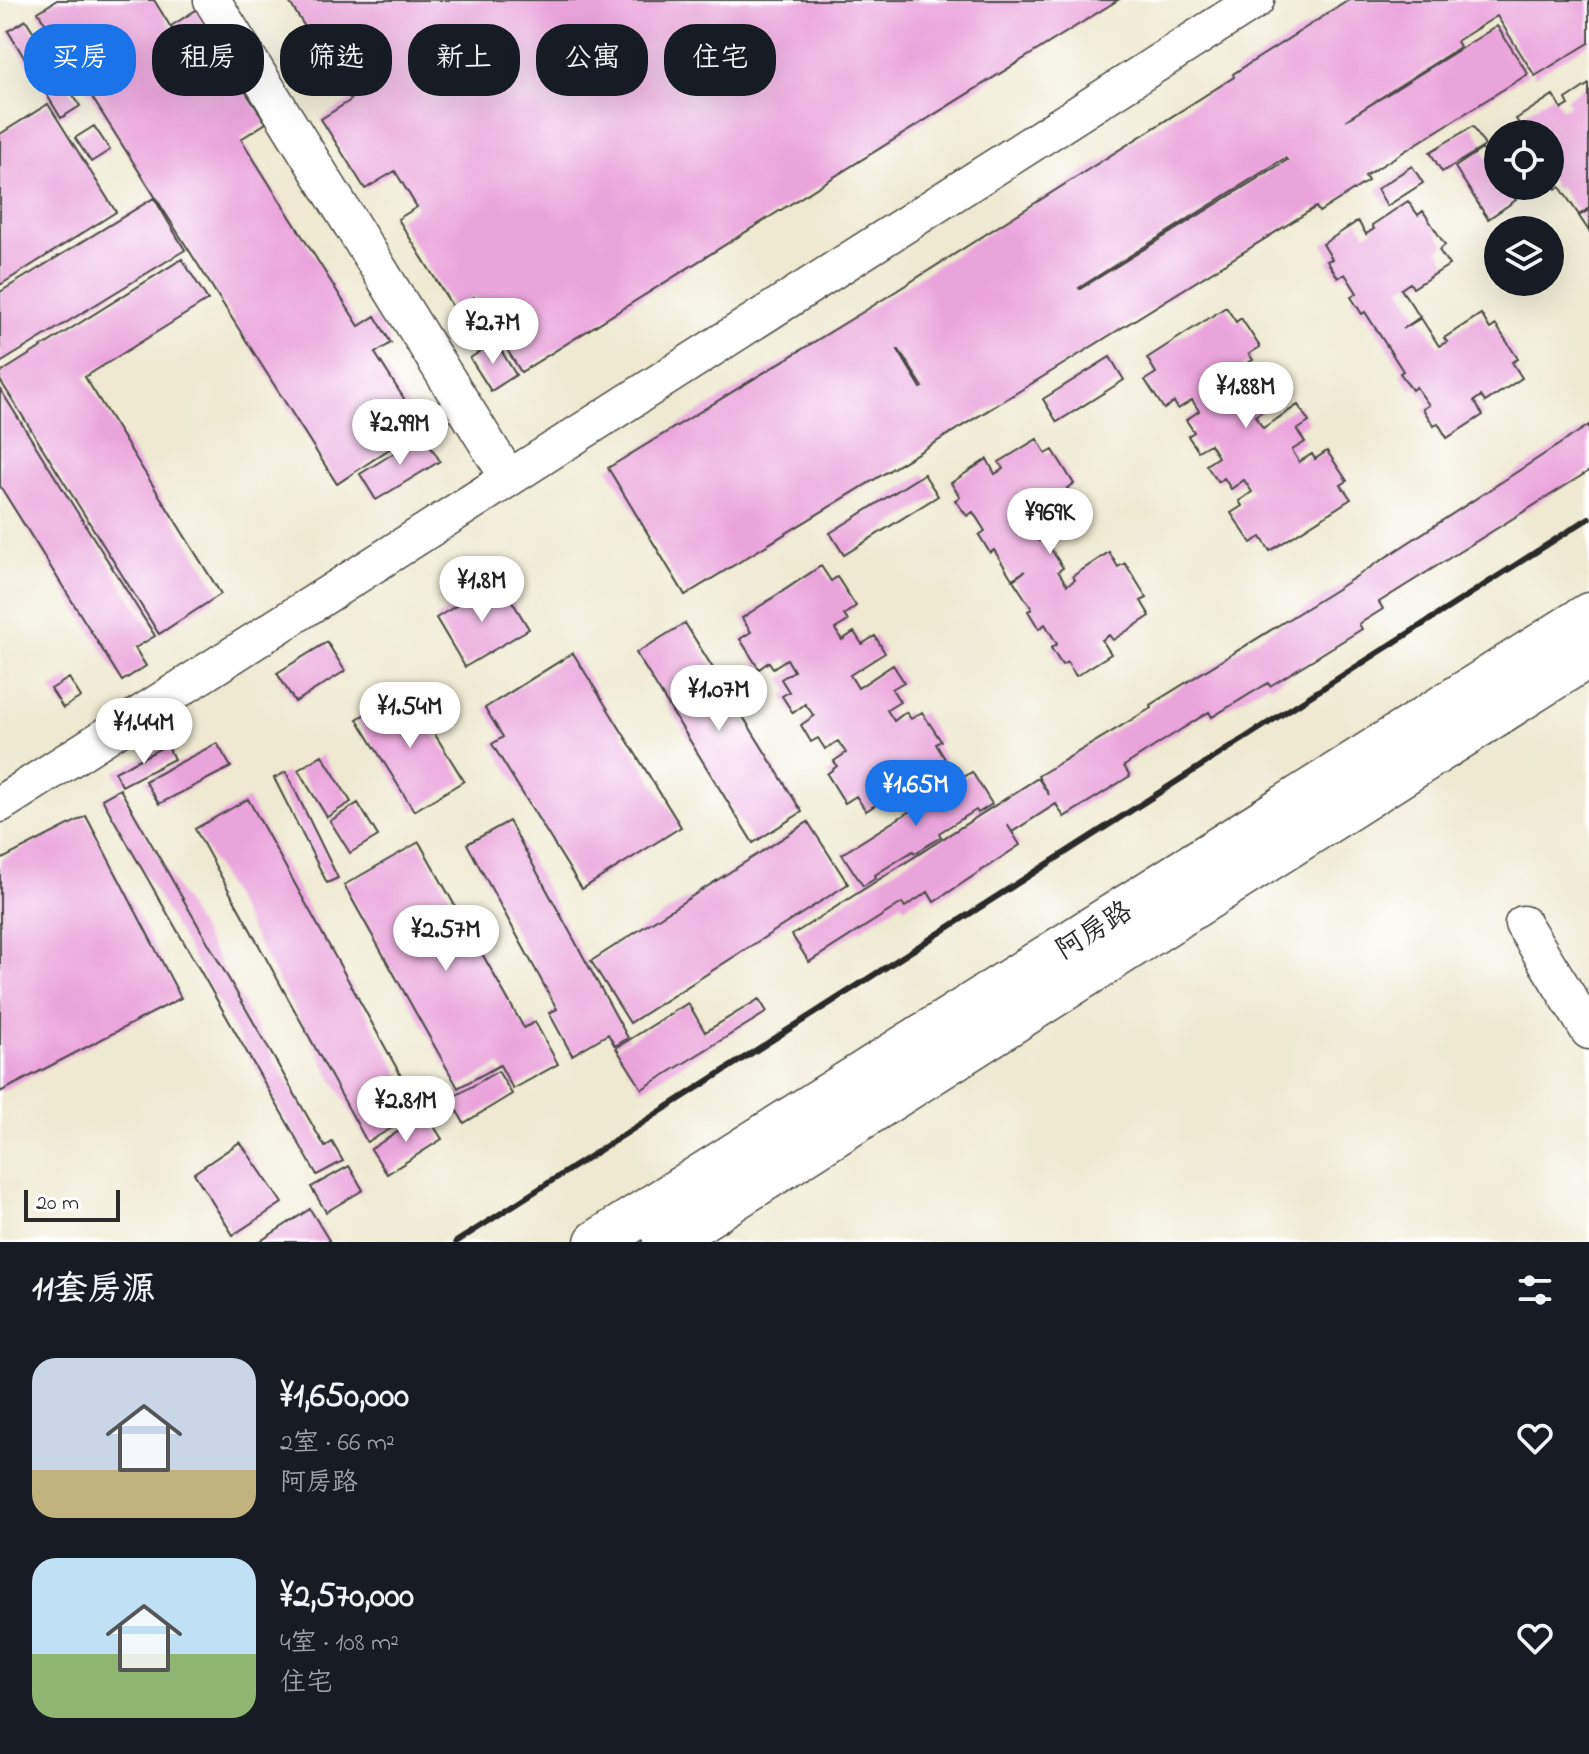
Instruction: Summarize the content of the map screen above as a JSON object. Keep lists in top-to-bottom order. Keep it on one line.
{"streets":{"main road":["阿房路"]},"scale_bar":"20 m","page":{"chip":["买房","租房","筛选","新上","公寓","住宅"],"price":["¥2.7M","¥1.88M","¥2.99M","¥969K","¥1.8M","¥1.07M","¥1.54M","¥1.44M","¥1.65M","¥2.57M","¥2.81M"],"scale":"20 m","heading":"11套房源","list":[{"name":"¥1,650,000","note":"2室 · 66 m² · 阿房路"},{"name":"¥2,570,000","note":"4室 · 108 m² · 住宅"}]}}
